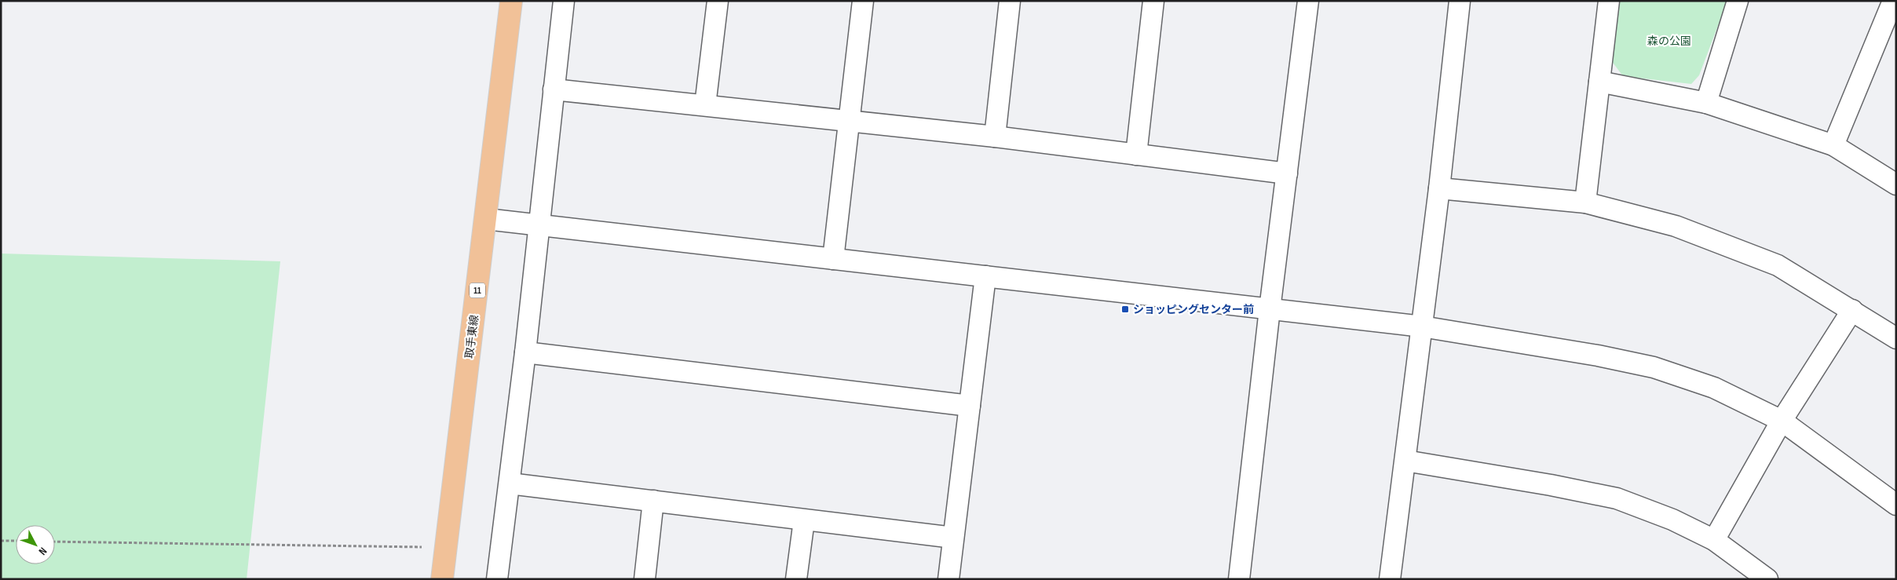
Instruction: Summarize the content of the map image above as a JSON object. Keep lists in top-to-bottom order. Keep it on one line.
{"streets":{"main road":["11","取手東線"]},"parks":["森の公園"],"places":{"transit":["ショッピングセンター前"]},"north":"bottom right"}
